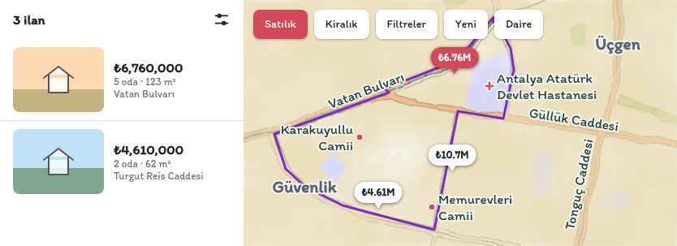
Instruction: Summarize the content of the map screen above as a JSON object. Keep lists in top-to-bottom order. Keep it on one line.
{"streets":{"main road":["Vatan Bulvarı","Güllük Caddesi","Tonguç Caddesi"]},"crossings":[["Güllük Caddesi","Tonguç Caddesi"]],"districts":["Üçgen","Güvenlik"],"places":{"health":["Antalya Atatürk Devlet Hastanesi"],"other":["Karakuyullu Camii","Memurevleri Camii"]},"page":{"heading":"3 ilan","chip":["Satılık","Kiralık","Filtreler","Yeni","Daire"],"list":[{"name":"₺6,760,000","note":"5 oda · 123 m² · Vatan Bulvarı"},{"name":"₺4,610,000","note":"2 oda · 62 m² · Turgut Reis Caddesi"}],"price":["₺6.76M","₺10.7M","₺4.61M"]}}
